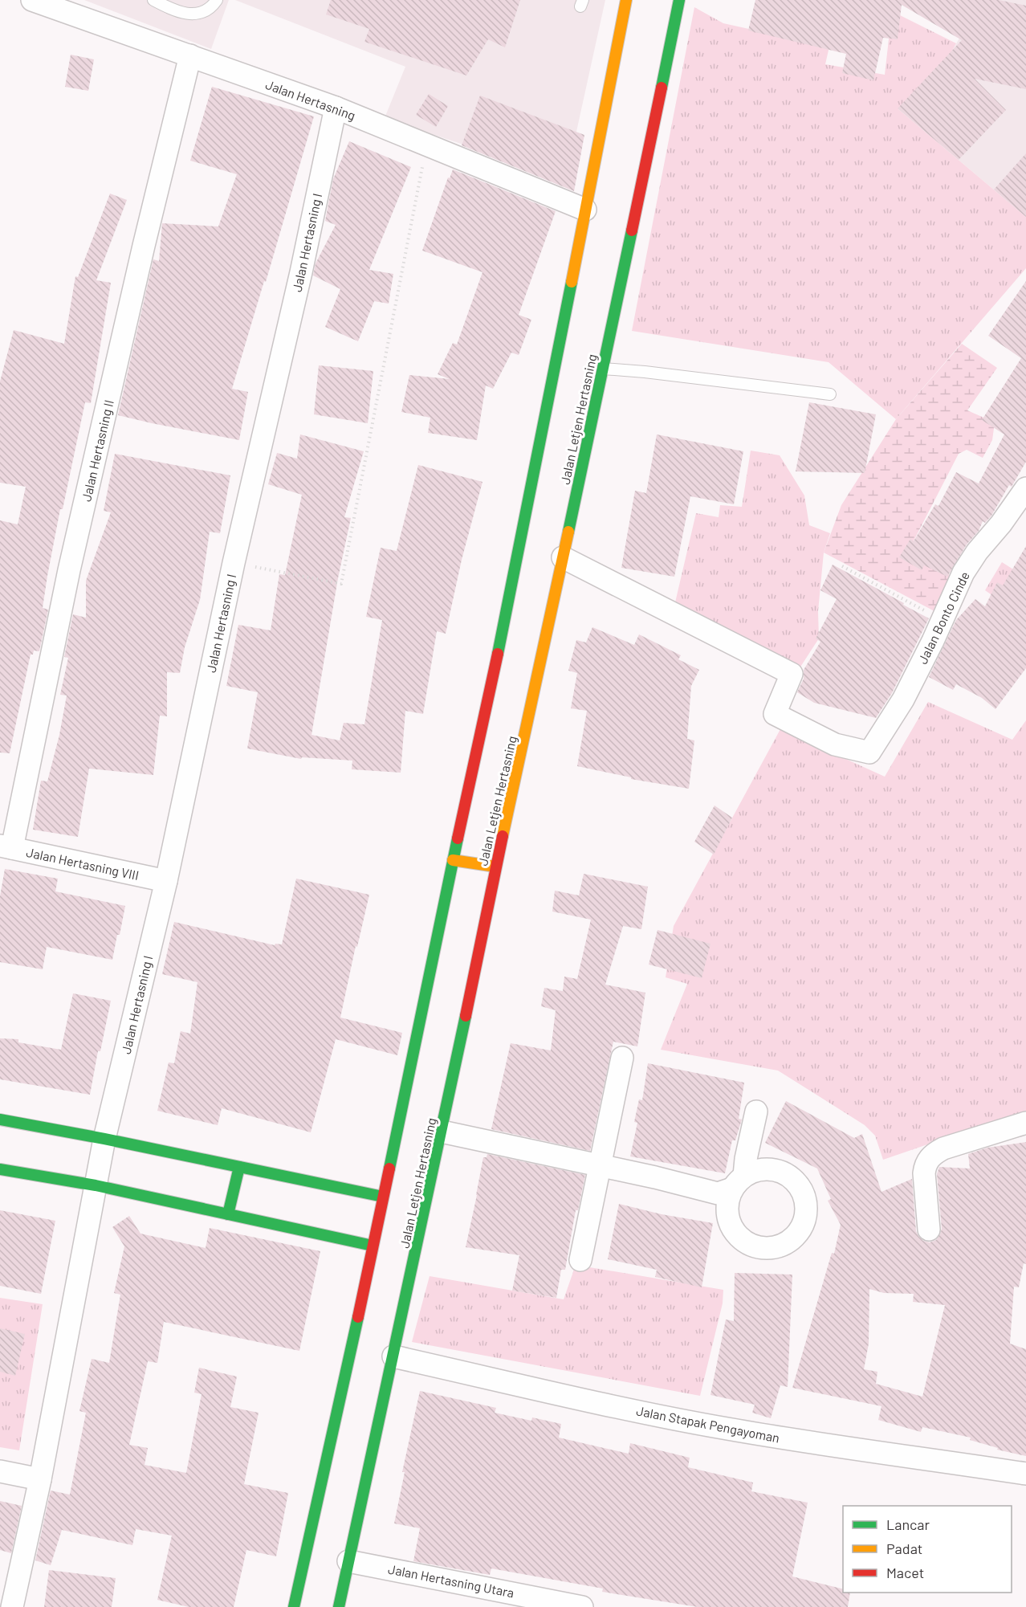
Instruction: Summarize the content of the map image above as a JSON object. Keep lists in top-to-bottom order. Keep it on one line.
{"streets":{"main road":["Jalan Letjen Hertasning"],"street":["Jalan Hertasning","Jalan Hertasning I","Jalan Hertasning II","Jalan Bonto Cinde","Jalan Hertasning VIII","Jalan Stapak Pengayoman","Jalan Hertasning Utara"]},"crossings":[["Jalan Hertasning","Jalan Hertasning I"],["Jalan Hertasning","Jalan Hertasning II"],["Jalan Hertasning I","Jalan Hertasning VIII"],["Jalan Letjen Hertasning","Jalan Bonto Cinde"],["Jalan Letjen Hertasning","Jalan Stapak Pengayoman"],["Jalan Letjen Hertasning","Jalan Hertasning Utara"],["Jalan Hertasning II","Jalan Hertasning VIII"]],"legend":["Lancar","Padat","Macet"]}
